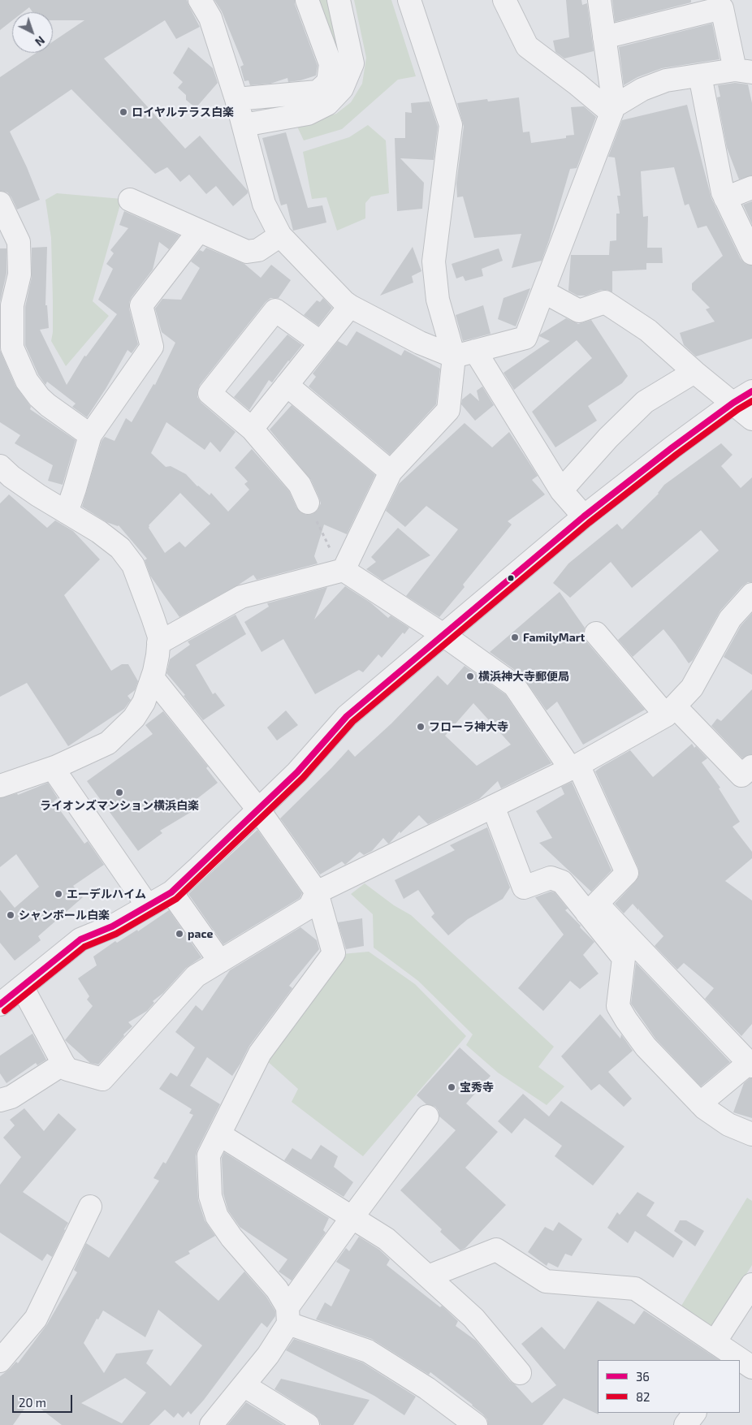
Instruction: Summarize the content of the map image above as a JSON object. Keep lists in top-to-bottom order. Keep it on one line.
{"places":["ロイヤルテラス白楽","FamilyMart","横浜神大寺郵便局","フローラ神大寺","ライオンズマンション横浜白楽","エーデルハイム","シャンボール白楽","pace","宝秀寺"],"lines":["transit line 36","transit line 82"],"legend":["36","82"],"scale_bar":"20 m","north":"bottom right"}
